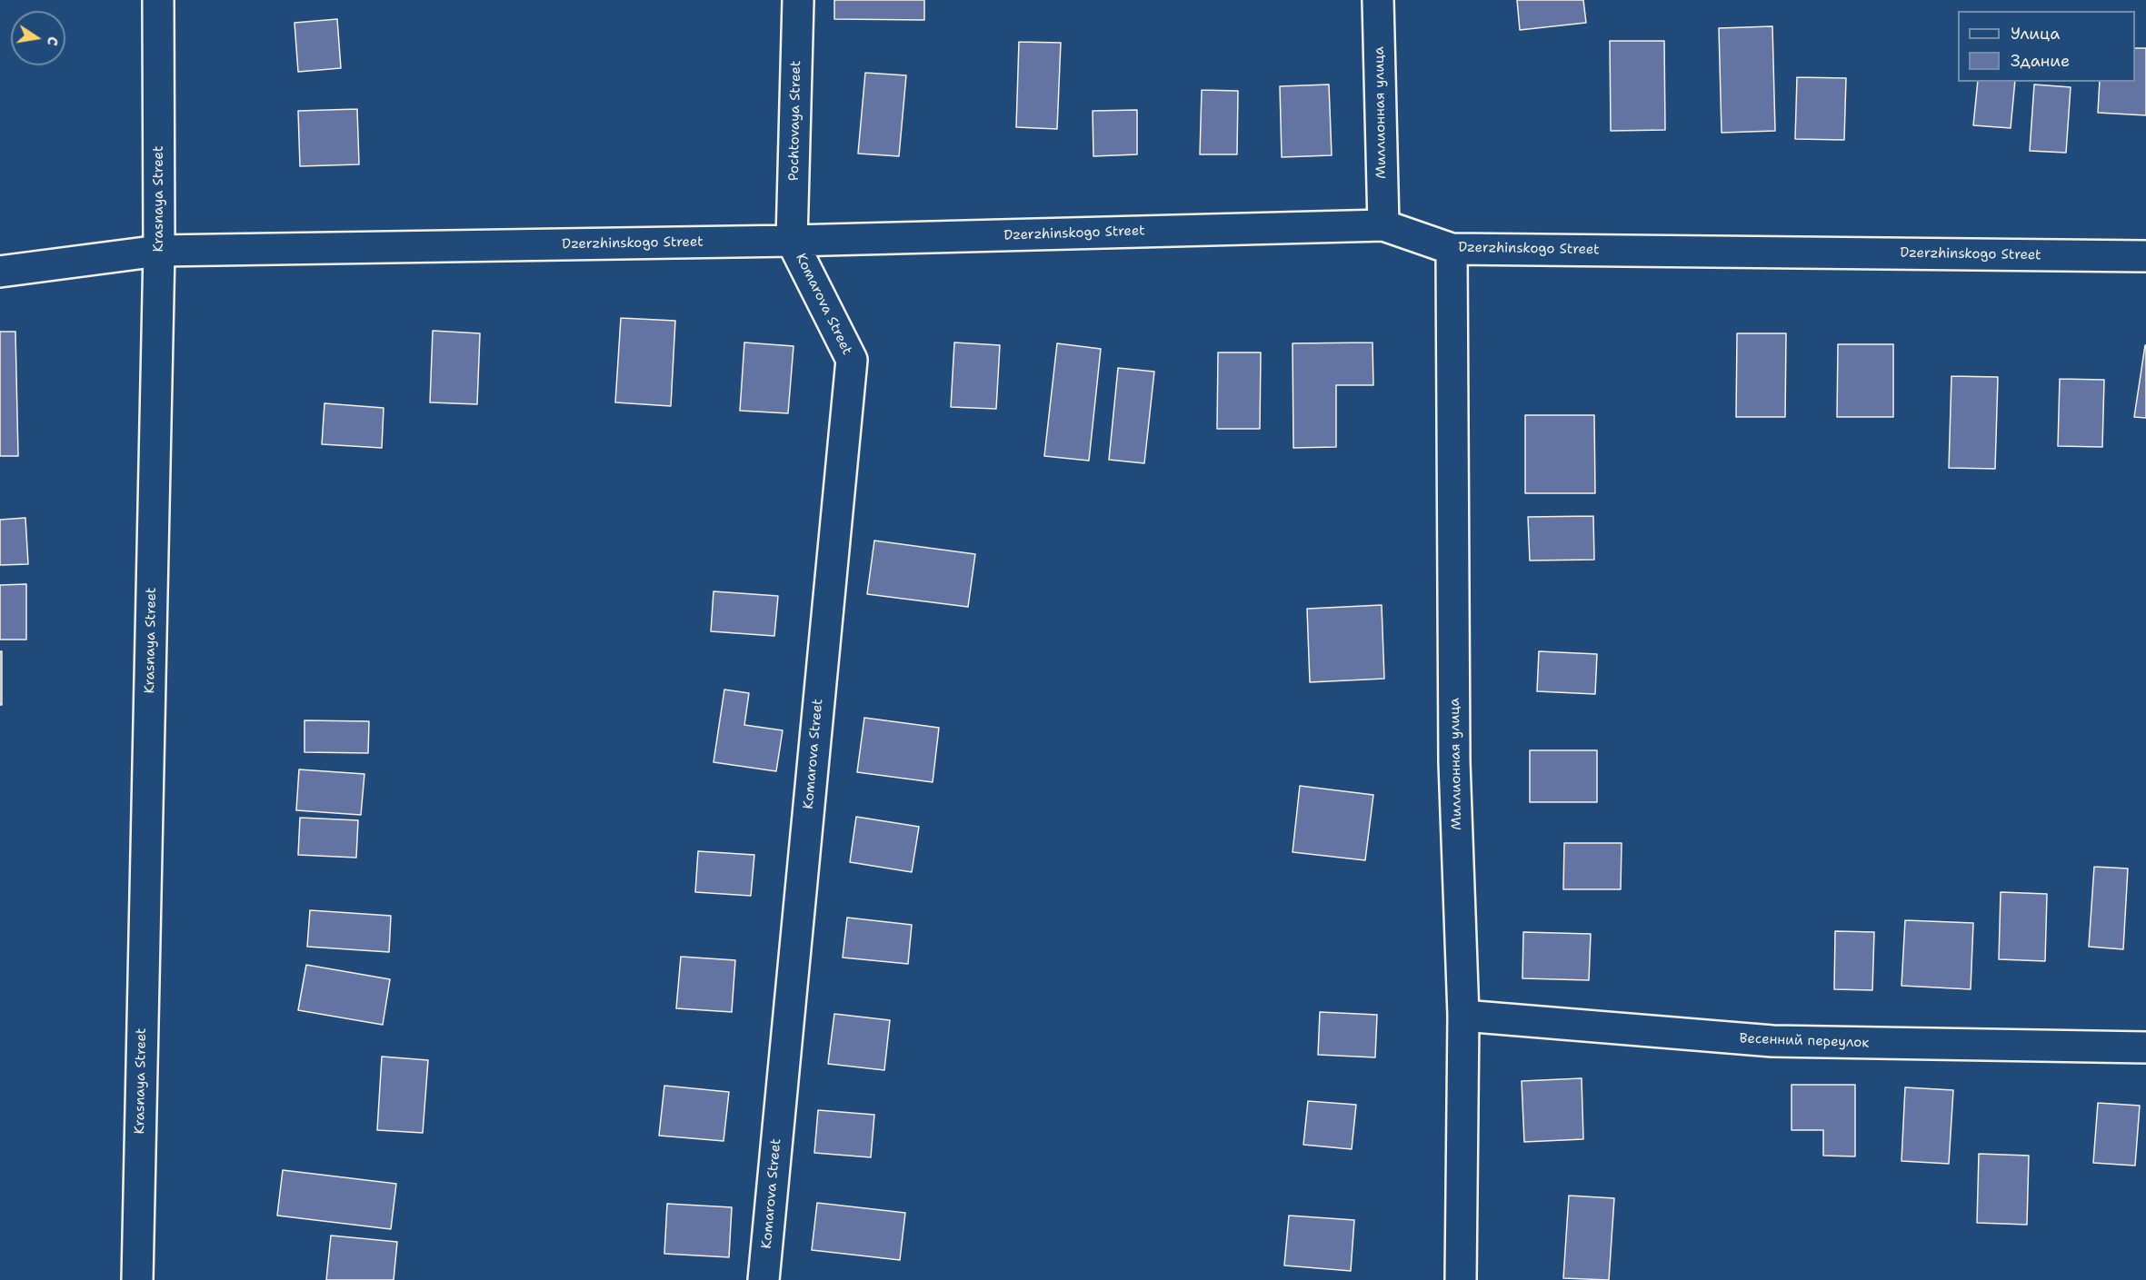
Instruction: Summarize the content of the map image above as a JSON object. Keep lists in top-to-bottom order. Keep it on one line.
{"streets":{"street":["Миллионная улица","Pochtovaya Street","Krasnaya Street","Dzerzhinskogo Street","Komarova Street","Весенний переулок"]},"crossings":[["Миллионная улица","Dzerzhinskogo Street"],["Миллионная улица","Весенний переулок"],["Pochtovaya Street","Dzerzhinskogo Street"],["Pochtovaya Street","Komarova Street"],["Krasnaya Street","Dzerzhinskogo Street"],["Dzerzhinskogo Street","Komarova Street"]],"legend":["Улица","Здание"],"north":"right"}
